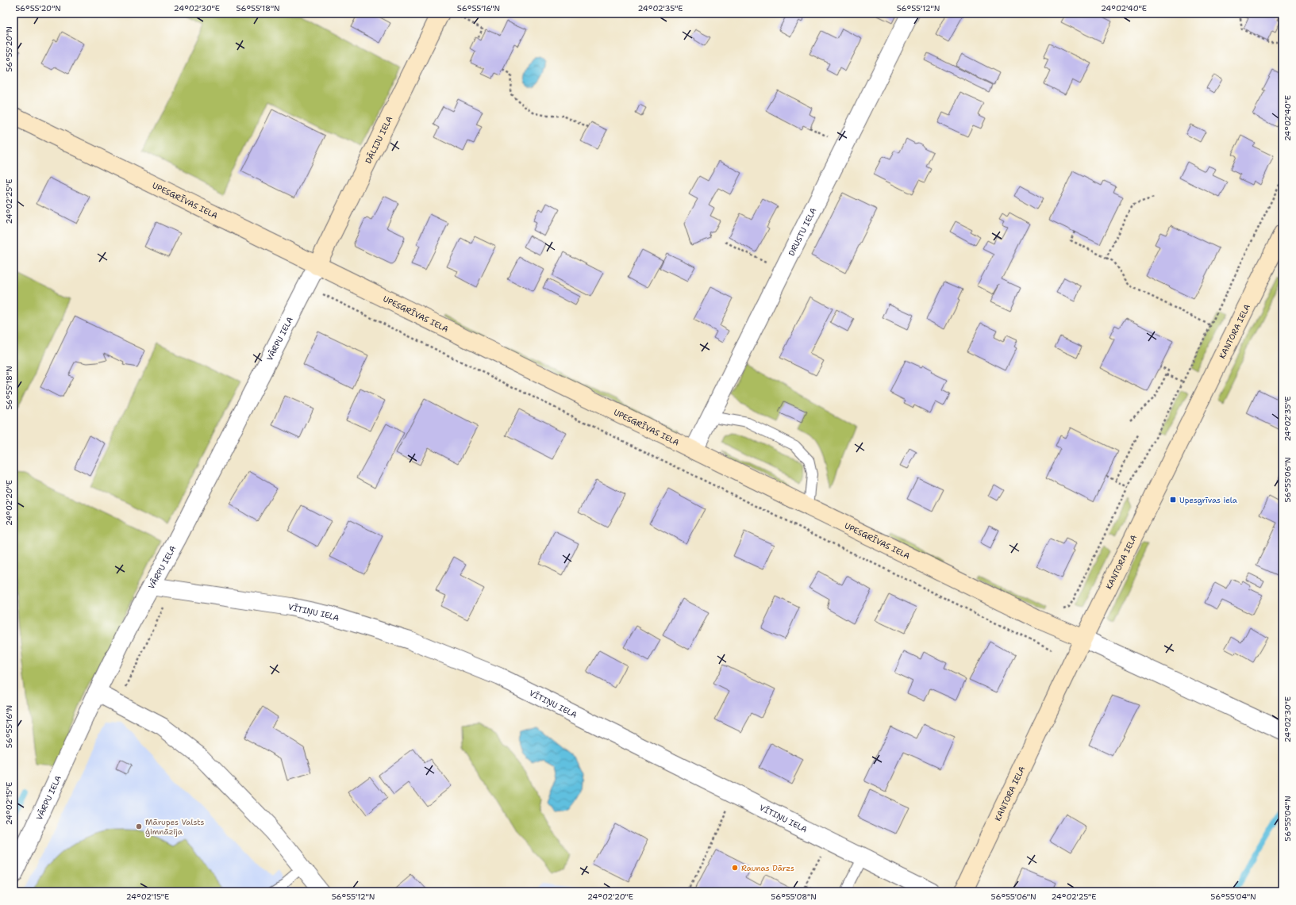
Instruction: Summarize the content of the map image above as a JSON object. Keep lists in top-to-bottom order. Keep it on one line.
{"streets":{"street":["DĀLIJU IELA","UPESGRĪVAS IELA","DRUSTU IELA","KANTORA IELA","VĀRPU IELA","VĪTIŅU IELA"]},"crossings":[["DĀLIJU IELA","UPESGRĪVAS IELA"],["DĀLIJU IELA","VĀRPU IELA"],["UPESGRĪVAS IELA","DRUSTU IELA"],["UPESGRĪVAS IELA","KANTORA IELA"],["UPESGRĪVAS IELA","VĀRPU IELA"],["VĀRPU IELA","VĪTIŅU IELA"]],"places":{"transit":["Upesgrīvas iela"],"other":["Mārupes Valsts ģimnāzija","Raunas Dārzs"]},"coordinates":["56°55'20\"N","24°02'30\"E","56°55'18\"N","56°55'16\"N","24°02'35\"E","56°55'12\"N","24°02'40\"E","24°02'25\"E","56°55'06\"N","24°02'20\"E","24°02'15\"E","56°55'04\"N","56°55'08\"N"]}
